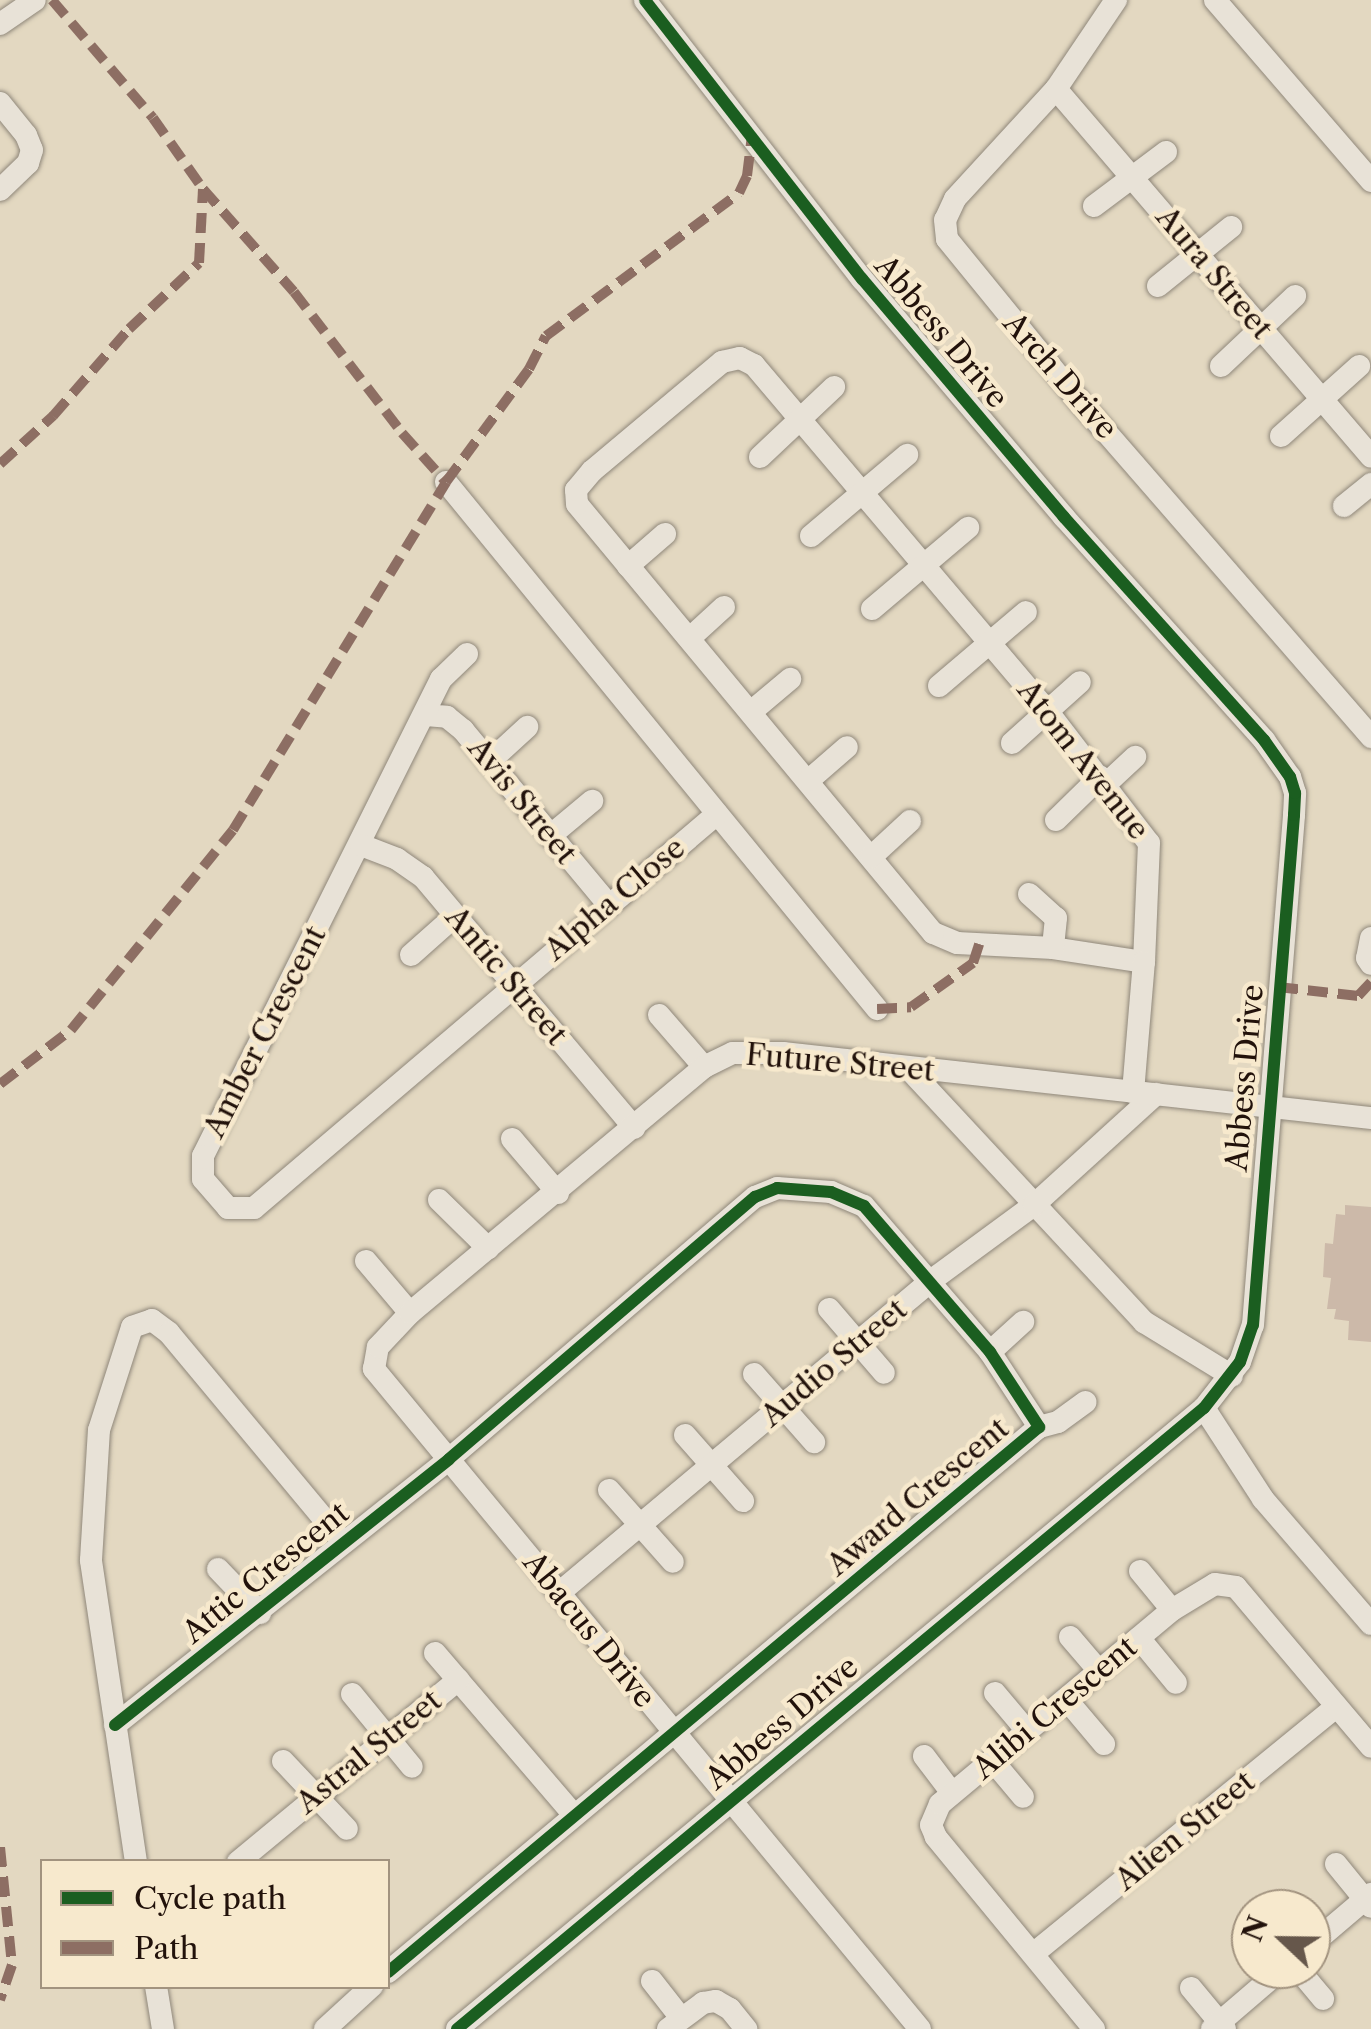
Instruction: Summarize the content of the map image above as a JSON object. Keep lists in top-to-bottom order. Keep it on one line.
{"streets":{"street":["Aura Street","Abbess Drive","Arch Drive","Atom Avenue","Avis Street","Alpha Close","Antic Street","Amber Crescent","Future Street","Audio Street","Award Crescent","Attic Crescent","Abacus Drive","Alibi Crescent","Astral Street","Alien Street"]},"crossings":[["Aura Street","Arch Drive"],["Abbess Drive","Future Street"],["Abbess Drive","Abacus Drive"],["Avis Street","Alpha Close"],["Avis Street","Amber Crescent"],["Alpha Close","Antic Street"],["Alpha Close","Amber Crescent"],["Antic Street","Amber Crescent"],["Antic Street","Future Street"],["Future Street","Audio Street"],["Future Street","Abacus Drive"],["Audio Street","Award Crescent"],["Audio Street","Abacus Drive"],["Award Crescent","Attic Crescent"],["Award Crescent","Abacus Drive"],["Attic Crescent","Abacus Drive"],["Alibi Crescent","Alien Street"]],"legend":["Cycle path","Path"],"north":"left"}
